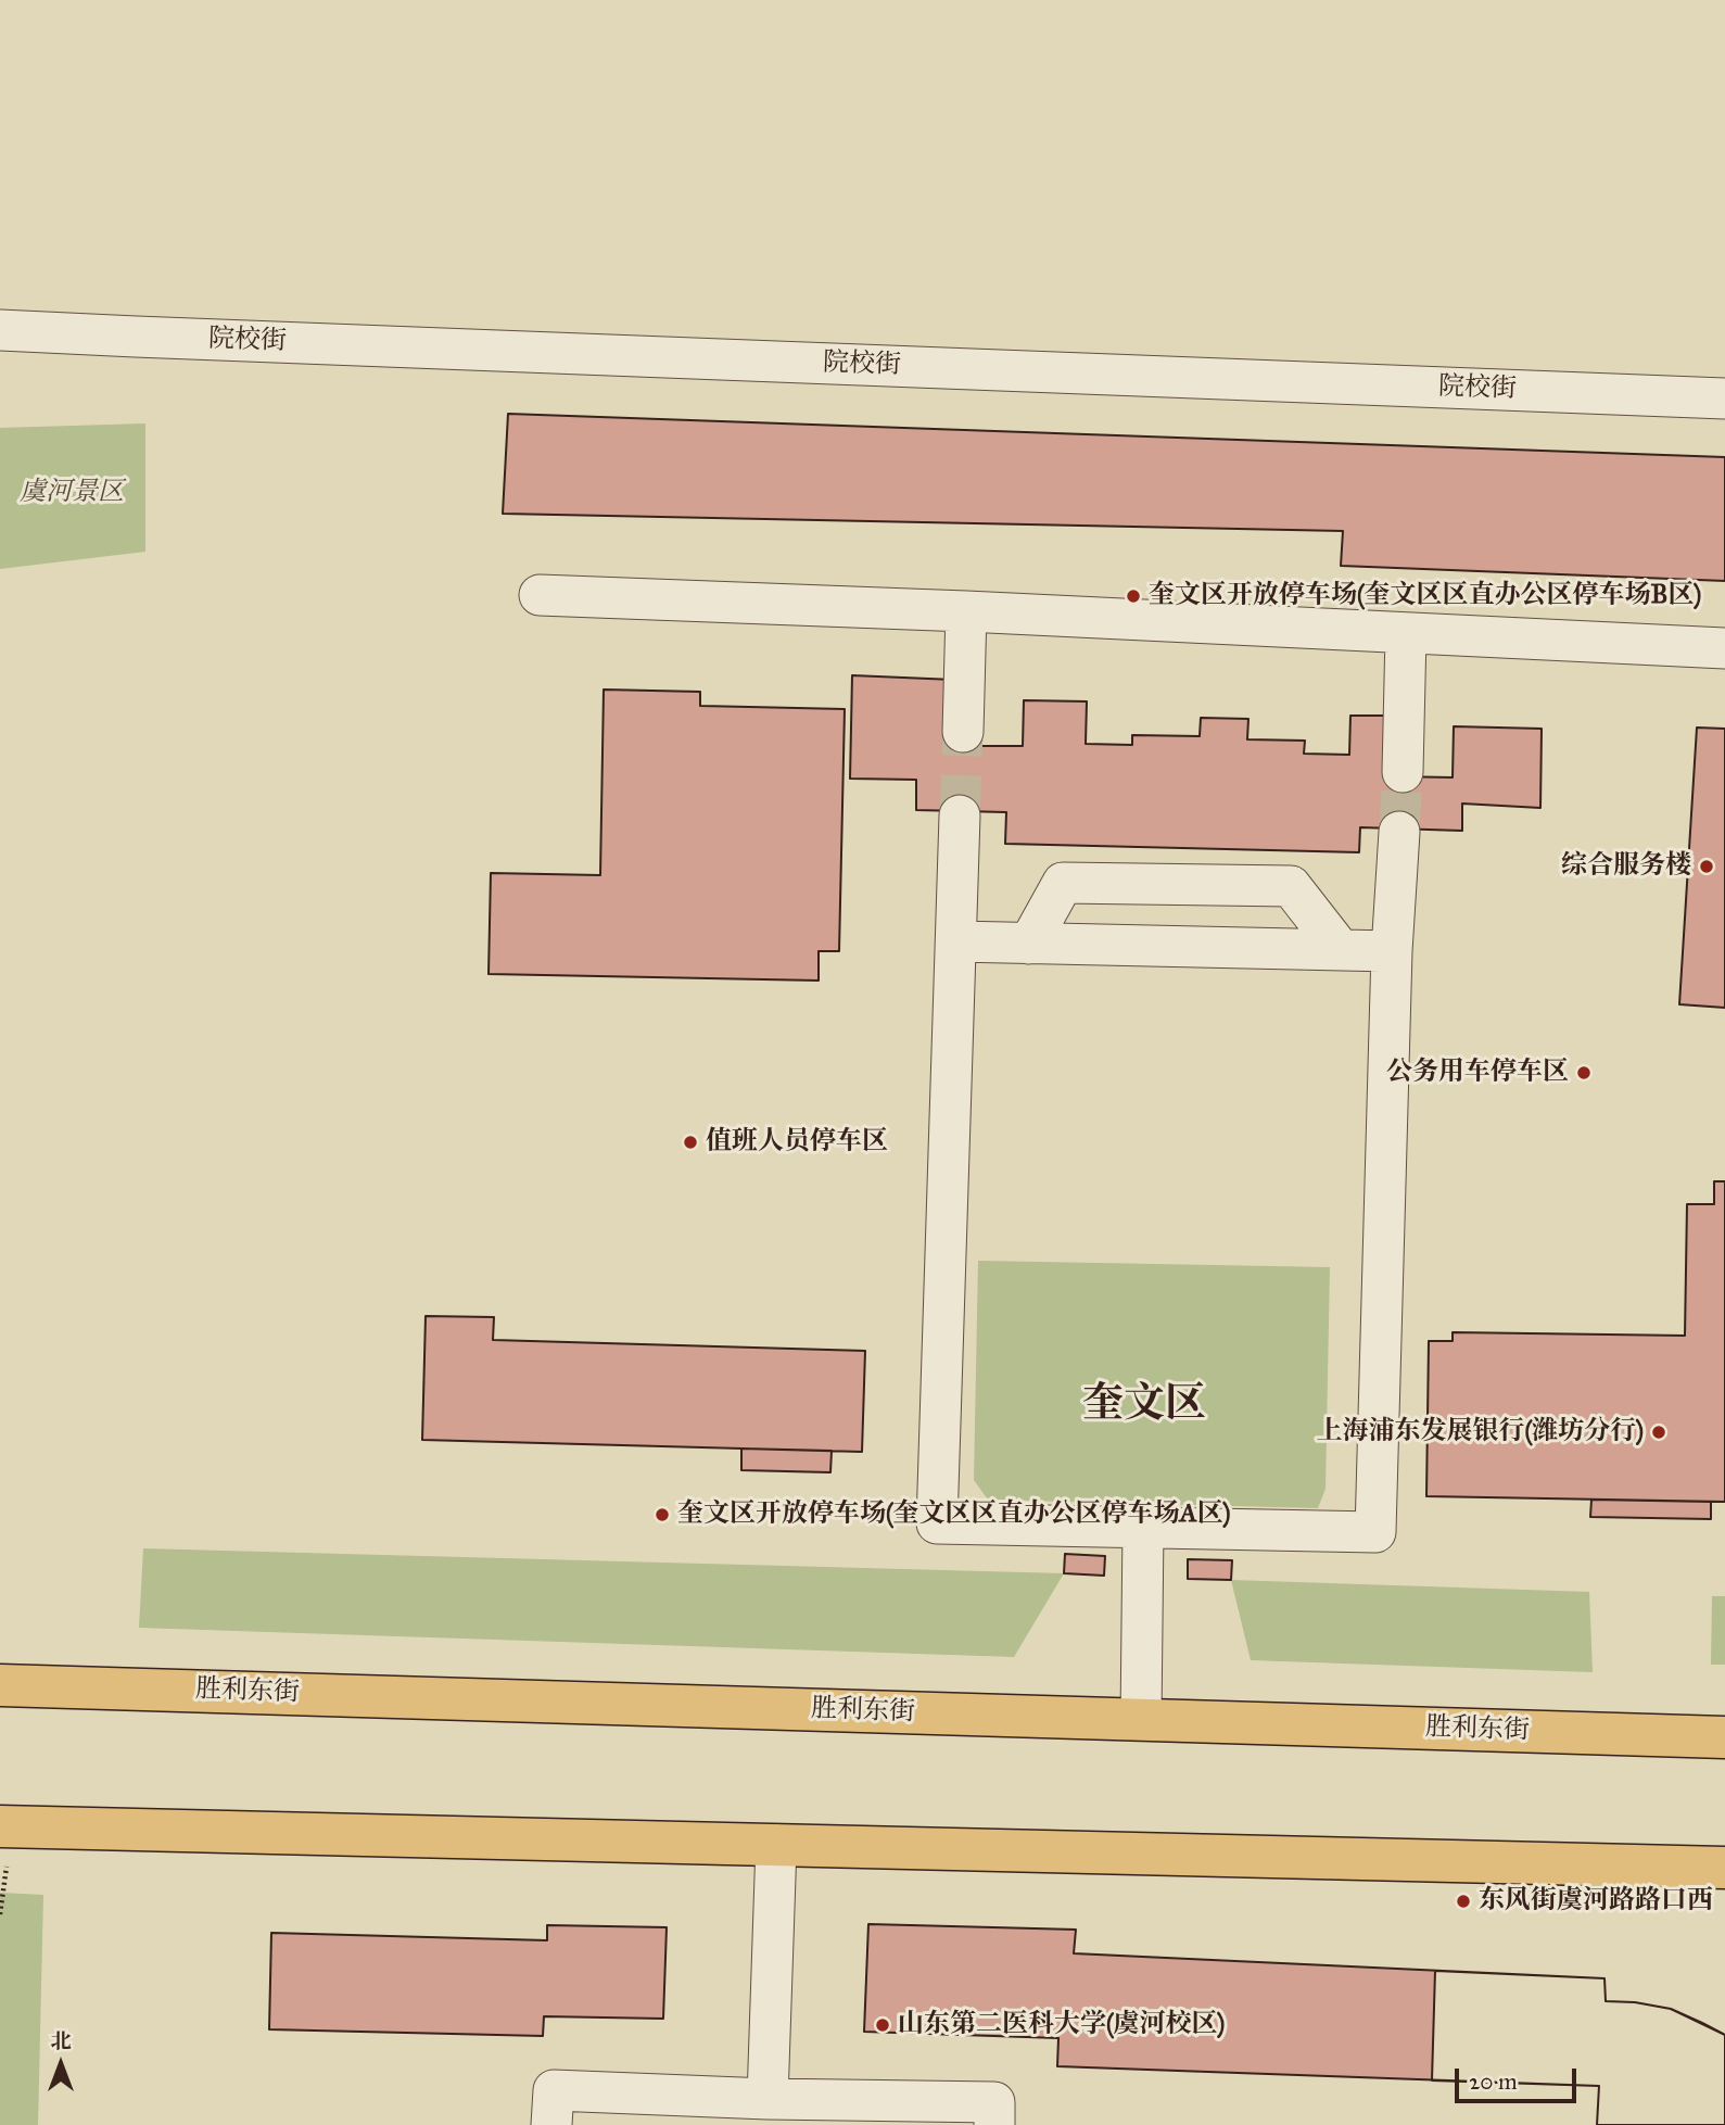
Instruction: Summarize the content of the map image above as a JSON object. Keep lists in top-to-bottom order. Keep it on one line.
{"streets":{"main road":["胜利东街"],"street":["院校街"]},"districts":["奎文区"],"parks":["虞河景区"],"places":["奎文区开放停车场(奎文区区直办公区停车场B区)","综合服务楼","公务用车停车区","值班人员停车区","上海浦东发展银行(潍坊分行)","奎文区开放停车场(奎文区区直办公区停车场A区)","东风街虞河路路口西","山东第二医科大学(虞河校区)"],"scale_bar":"20 m","north":"top"}
